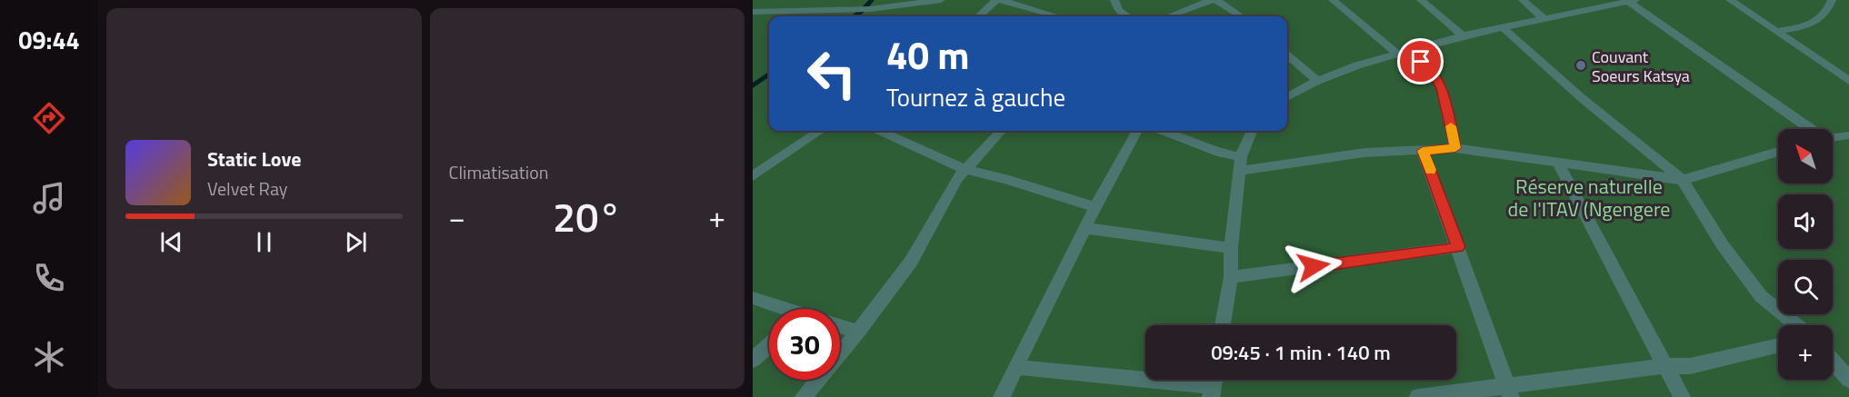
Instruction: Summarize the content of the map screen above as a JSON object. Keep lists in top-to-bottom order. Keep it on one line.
{"parks":["Réserve naturelle de l'ITAV (Ngengere"],"places":["Couvant Soeurs Katsya"],"north":"top left","page":{"tabs":"09:44","tile":"Climatisation","turn":["40 m","Tournez à gauche"],"map_buttons":"+","song":["Static Love","Velvet Ray"],"heat":["−","20°","+"],"limit":"30","trip":"09:45 · 1 min · 140 m"}}
